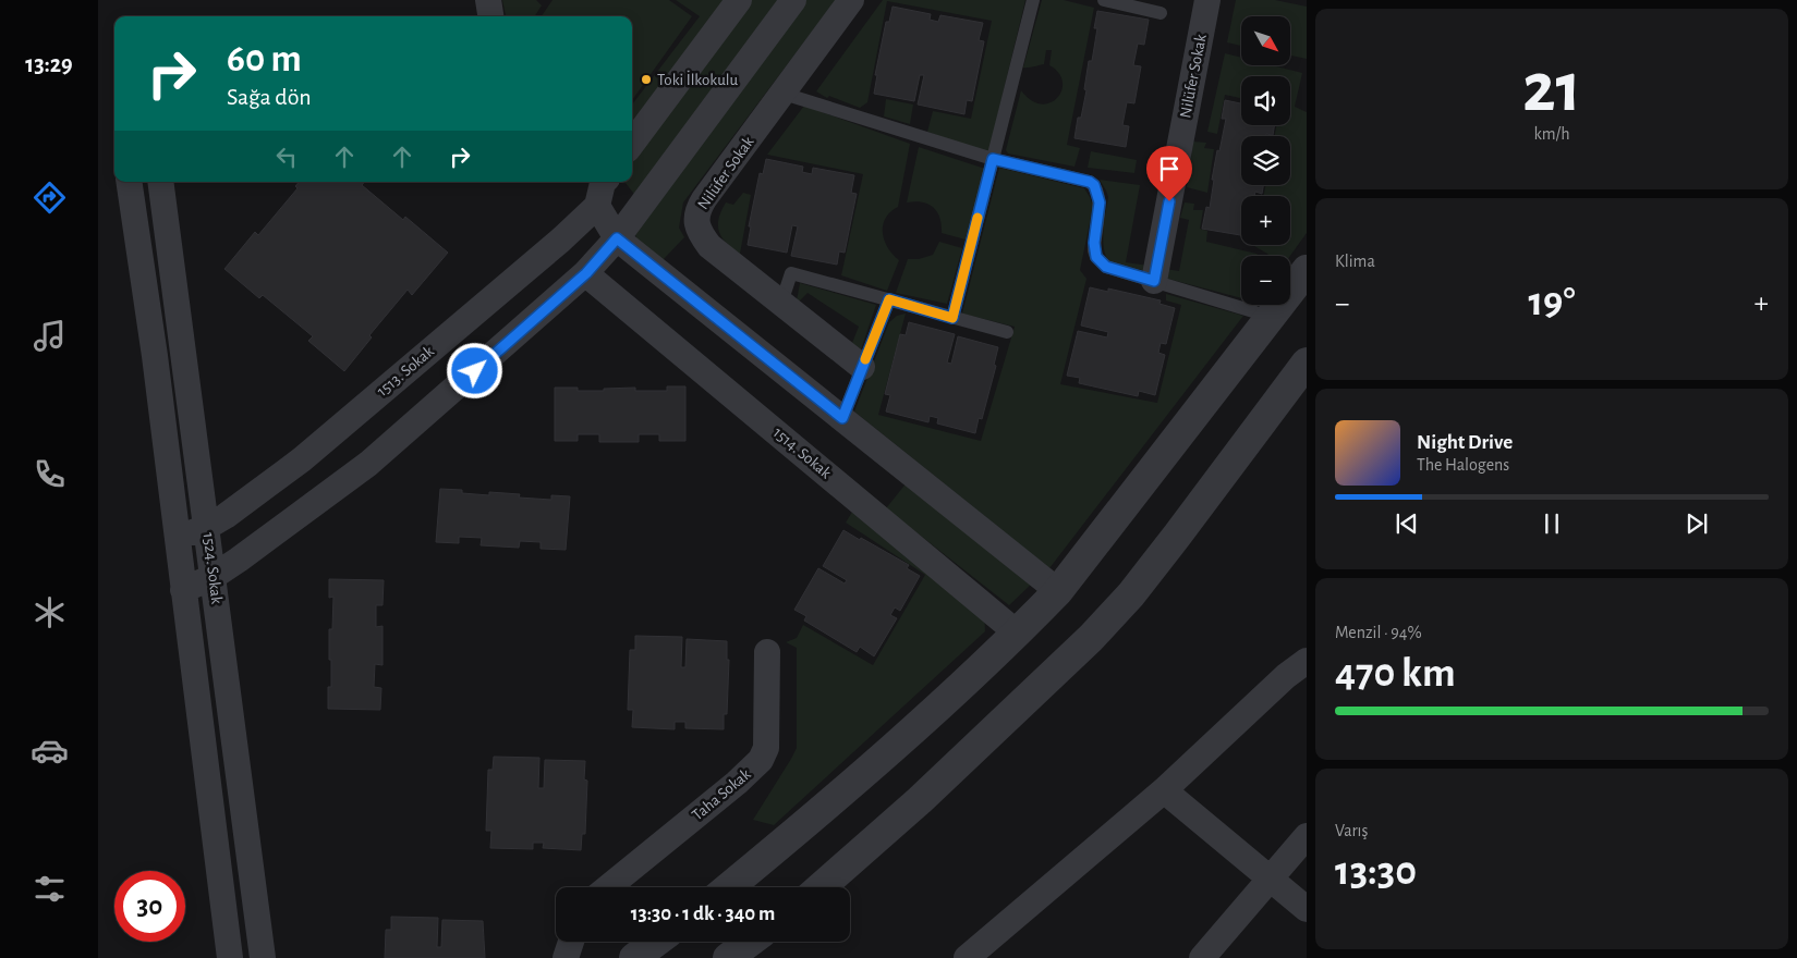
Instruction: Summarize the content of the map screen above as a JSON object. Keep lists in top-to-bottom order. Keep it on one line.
{"streets":{"street":["Nilüfer Sokak","1513. Sokak","1514. Sokak","1524. Sokak","Taha Sokak"]},"crossings":[["1513. Sokak","1524. Sokak"]],"places":["Toki İlkokulu"],"north":"bottom right","page":{"tabs":"13:29","tile":[["21","km/h"],"Klima",["Menzil · 94%","470 km"],["Varış","13:30"]],"map_buttons":["+","−"],"turn":["60 m","Sağa dön"],"heat":["−","19°","+"],"song":["Night Drive","The Halogens"],"limit":"30","trip":"13:30 · 1 dk · 340 m"}}
